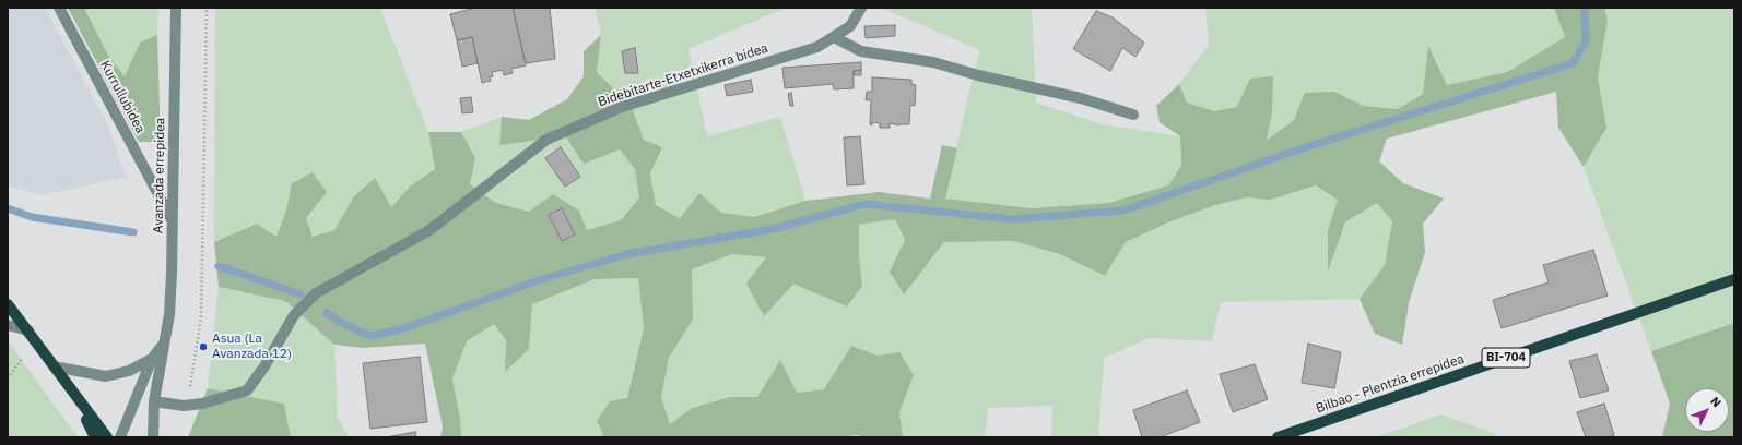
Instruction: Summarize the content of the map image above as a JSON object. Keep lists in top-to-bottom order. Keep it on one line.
{"streets":{"main road":["BI-704","Bilbao - Plentzia errepidea"],"street":["Bidebitarte-Etxetxikerra bidea","Kurrullubidea","Avanzada errepidea"]},"crossings":[["Bidebitarte-Etxetxikerra bidea","Avanzada errepidea"],["Kurrullubidea","Avanzada errepidea"]],"places":["Asua (La Avanzada 12)"],"north":"top right"}
